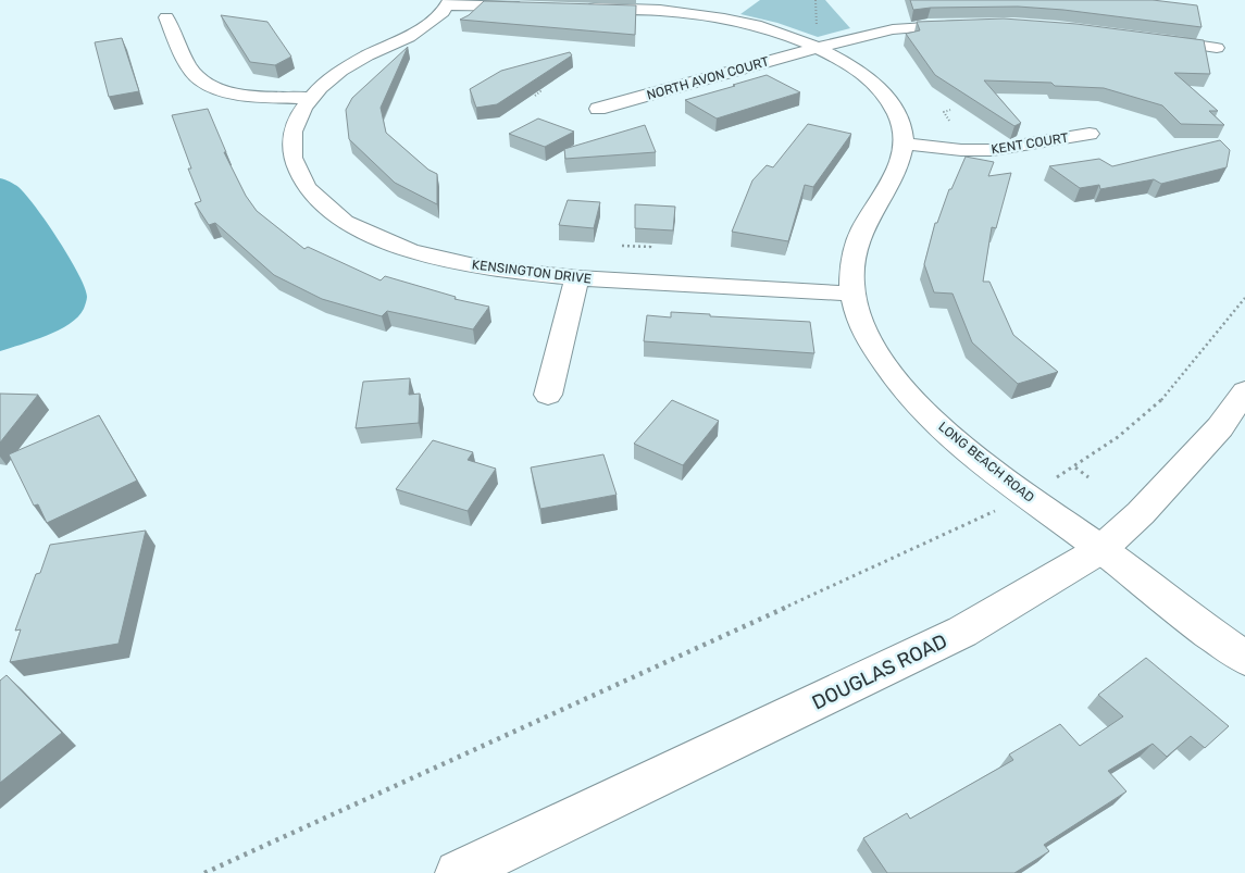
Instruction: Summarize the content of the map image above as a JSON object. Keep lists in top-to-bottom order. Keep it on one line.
{"streets":{"street":["NORTH AVON COURT","KENT COURT","KENSINGTON DRIVE","LONG BEACH ROAD","DOUGLAS ROAD"]},"crossings":[["KENT COURT","LONG BEACH ROAD"],["KENSINGTON DRIVE","LONG BEACH ROAD"],["LONG BEACH ROAD","DOUGLAS ROAD"]]}
